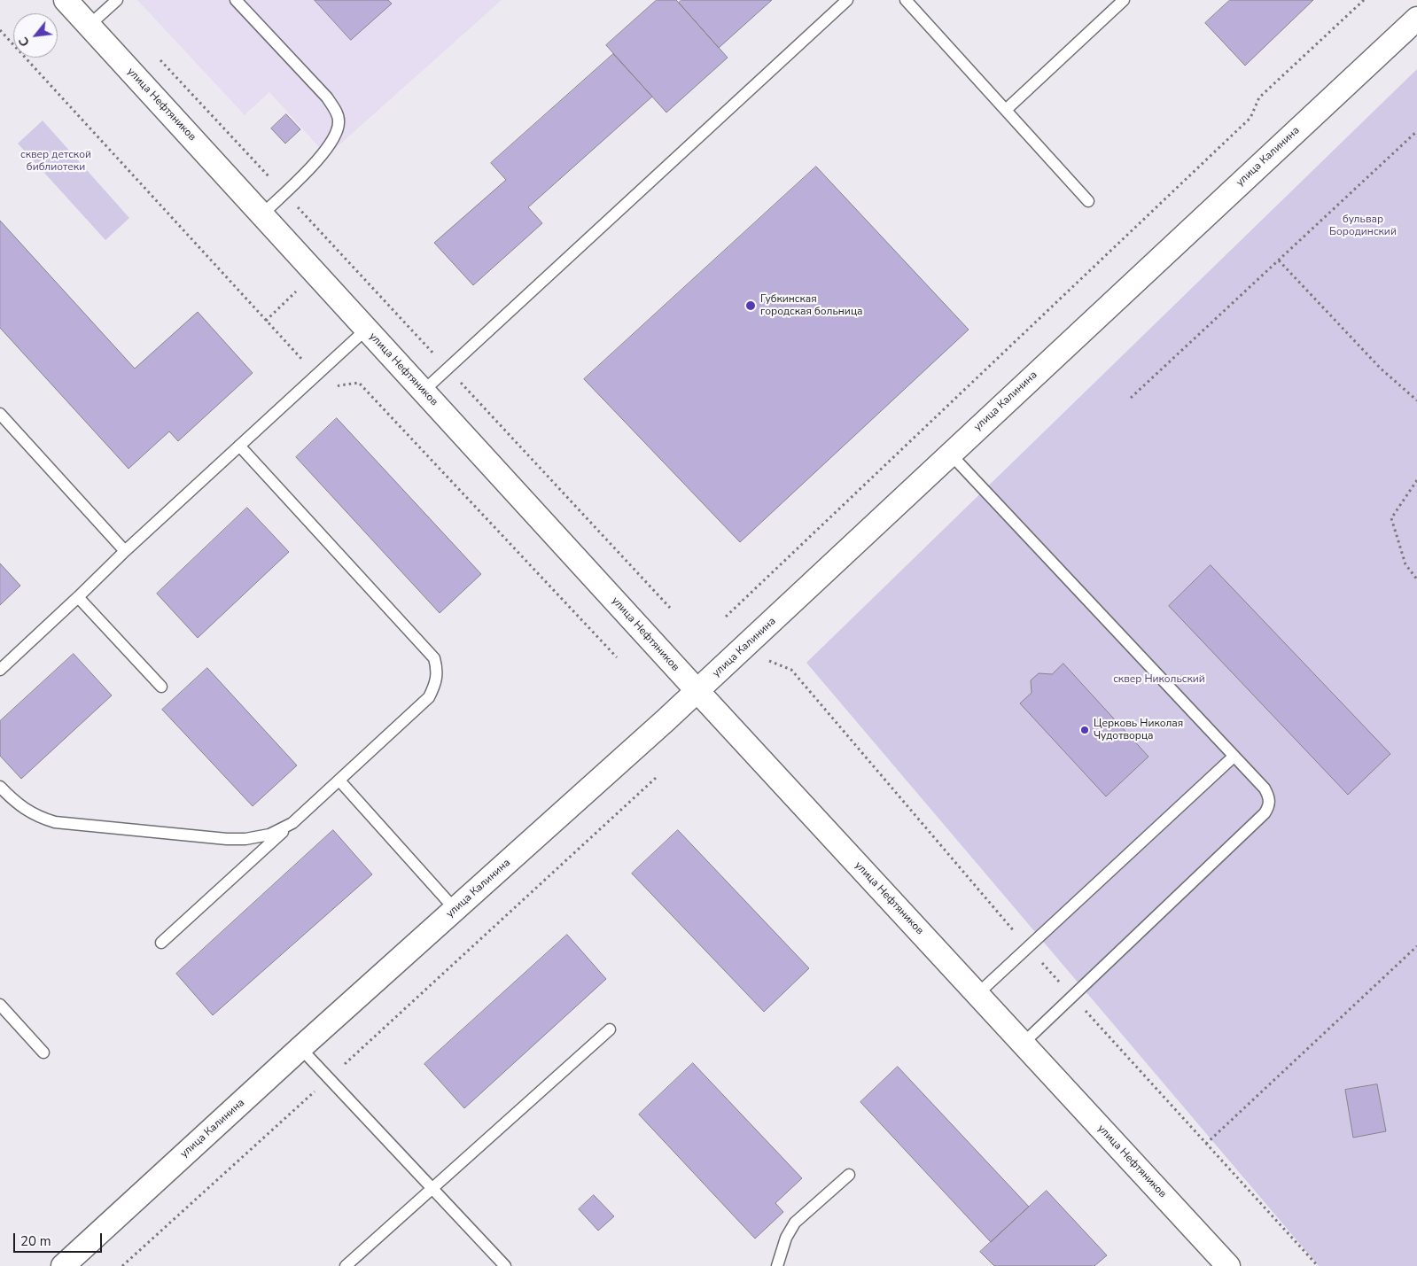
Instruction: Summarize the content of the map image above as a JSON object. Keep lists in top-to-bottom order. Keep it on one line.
{"streets":{"street":["улица Нефтяников","улица Калинина"]},"crossings":[["улица Нефтяников","улица Калинина"]],"parks":["сквер детской библиотеки","бульвар Бородинский","сквер Никольский"],"places":["Губкинская городская больница","Церковь Николая Чудотворца"],"scale_bar":"20 m","north":"bottom left"}
